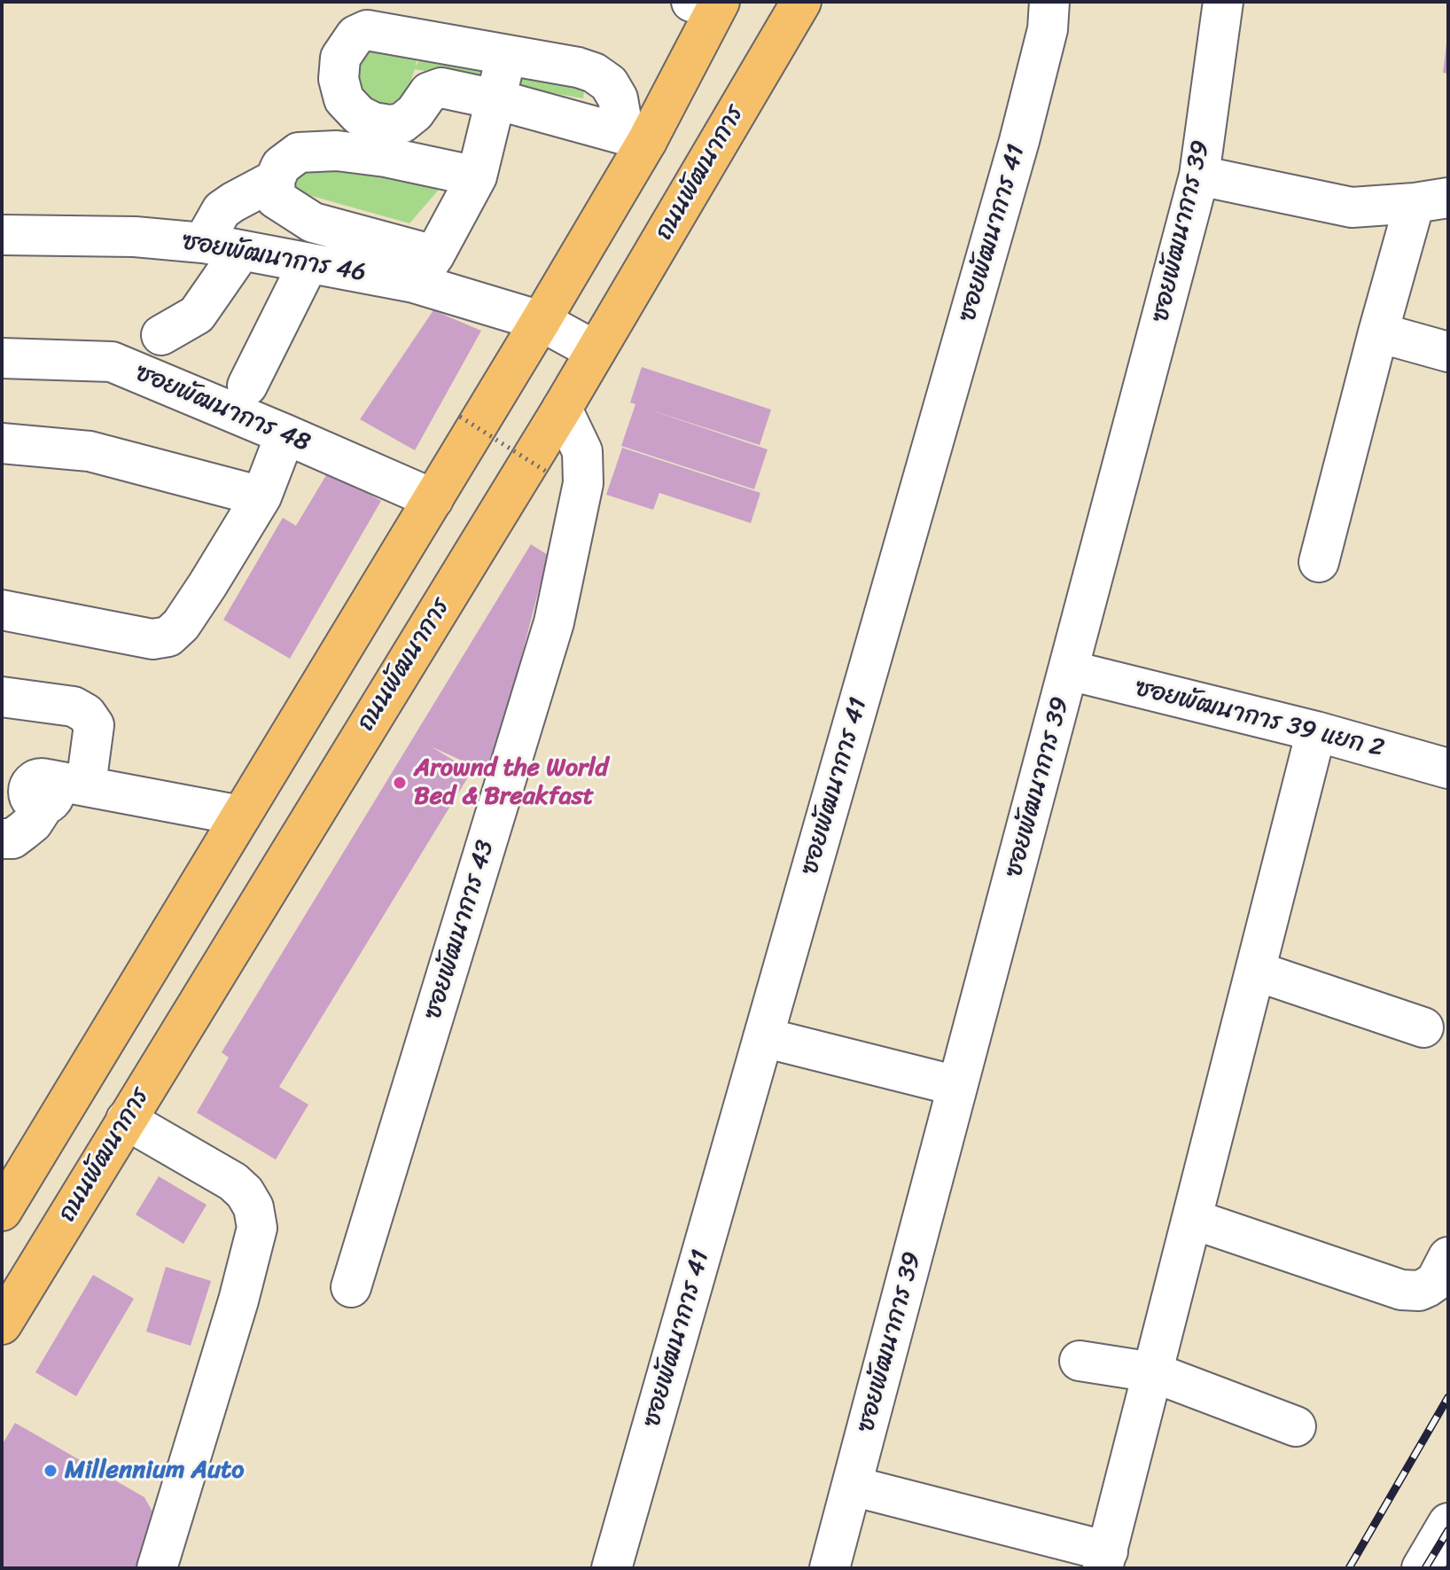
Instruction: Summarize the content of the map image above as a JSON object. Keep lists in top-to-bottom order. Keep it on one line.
{"streets":{"main road":["ถนนพัฒนาการ"],"street":["ซอยพัฒนาการ 39","ซอยพัฒนาการ 41","ซอยพัฒนาการ 46","ซอยพัฒนาการ 48","ซอยพัฒนาการ 39 แยก 2","ซอยพัฒนาการ 43"]},"crossings":[["ถนนพัฒนาการ","ซอยพัฒนาการ 46"],["ถนนพัฒนาการ","ซอยพัฒนาการ 43"],["ซอยพัฒนาการ 39","ซอยพัฒนาการ 39 แยก 2"]],"places":["Arownd the World Bed & Breakfast","Millennium Auto"]}
